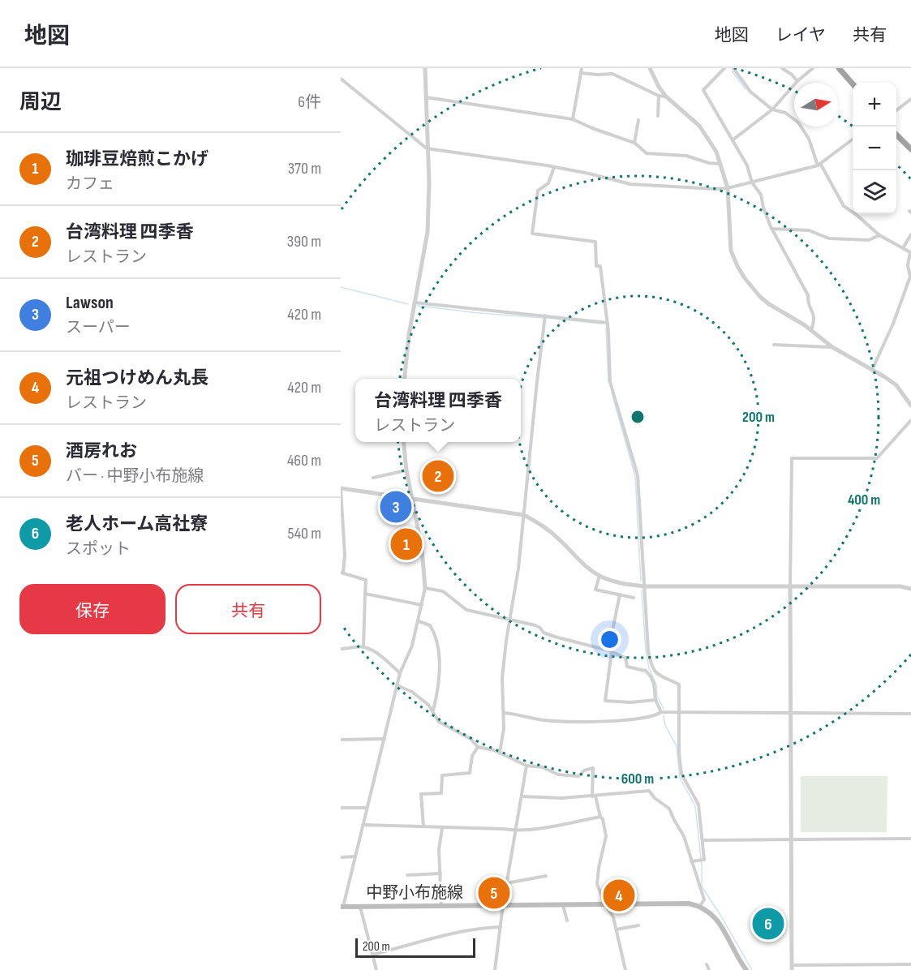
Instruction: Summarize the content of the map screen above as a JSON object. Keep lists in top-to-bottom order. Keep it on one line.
{"streets":{"main road":["中野小布施線"]},"scale_bar":"200 m","north":"right","page":{"header":"地図","nav":["地図","レイヤ","共有"],"heading":["周辺","6件"],"map_buttons":["+","−"],"list":[{"mark":"1","name":"珈琲豆焙煎こかげ","note":"カフェ","value":"370 m"},{"mark":"2","name":"台湾料理 四季香","note":"レストラン","value":"390 m"},{"mark":"3","name":"Lawson","note":"スーパー","value":"420 m"},{"mark":"4","name":"元祖つけめん丸長","note":"レストラン","value":"420 m"},{"mark":"5","name":"酒房れお","note":"バー · 中野小布施線","value":"460 m"},{"mark":"6","name":"老人ホーム高社寮","note":"スポット","value":"540 m"}],"popup":["台湾料理 四季香","レストラン"],"pins":["2","3","1","5","4","6"],"buttons":["保存","共有"],"scale":"200 m"},"rings":["200 m","400 m","600 m"]}
